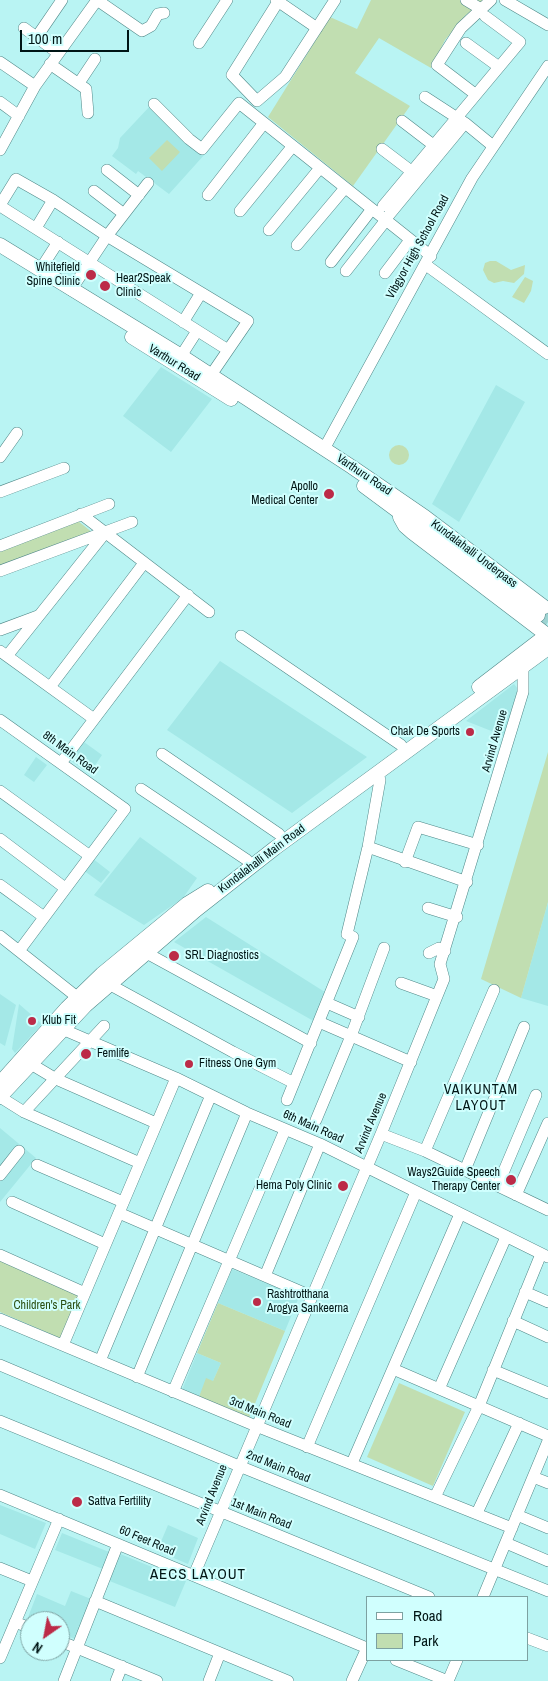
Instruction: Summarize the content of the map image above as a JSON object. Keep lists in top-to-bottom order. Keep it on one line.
{"streets":{"main road":["Varthur Road","Varthuru Road","Kundalahalli Underpass","Kundalahalli Main Road"],"street":["Vibgyor High School Road","Arvind Avenue","8th Main Road","6th Main Road","3rd Main Road","2nd Main Road","1st Main Road","60 Feet Road"]},"crossings":[["Vibgyor High School Road","Varthur Road"],["Vibgyor High School Road","Varthuru Road"],["Varthur Road","Varthuru Road"],["Varthuru Road","Kundalahalli Underpass"],["Arvind Avenue","Kundalahalli Main Road"],["Arvind Avenue","6th Main Road"],["Arvind Avenue","3rd Main Road"],["Arvind Avenue","2nd Main Road"],["Arvind Avenue","1st Main Road"],["Arvind Avenue","60 Feet Road"],["Kundalahalli Main Road","6th Main Road"]],"districts":["VAIKUNTAM LAYOUT","AECS LAYOUT"],"parks":["Children's Park"],"places":["Whitefield Spine Clinic","Hear2Speak Clinic","Apollo Medical Center","Chak De Sports","SRL Diagnostics","Klub Fit","Femlife","Fitness One Gym","Ways2Guide Speech Therapy Center","Hema Poly Clinic","Rashtrotthana Arogya Sankeerna","Sattva Fertility"],"legend":["Road","Park"],"scale_bar":"100 m","north":"bottom left"}
